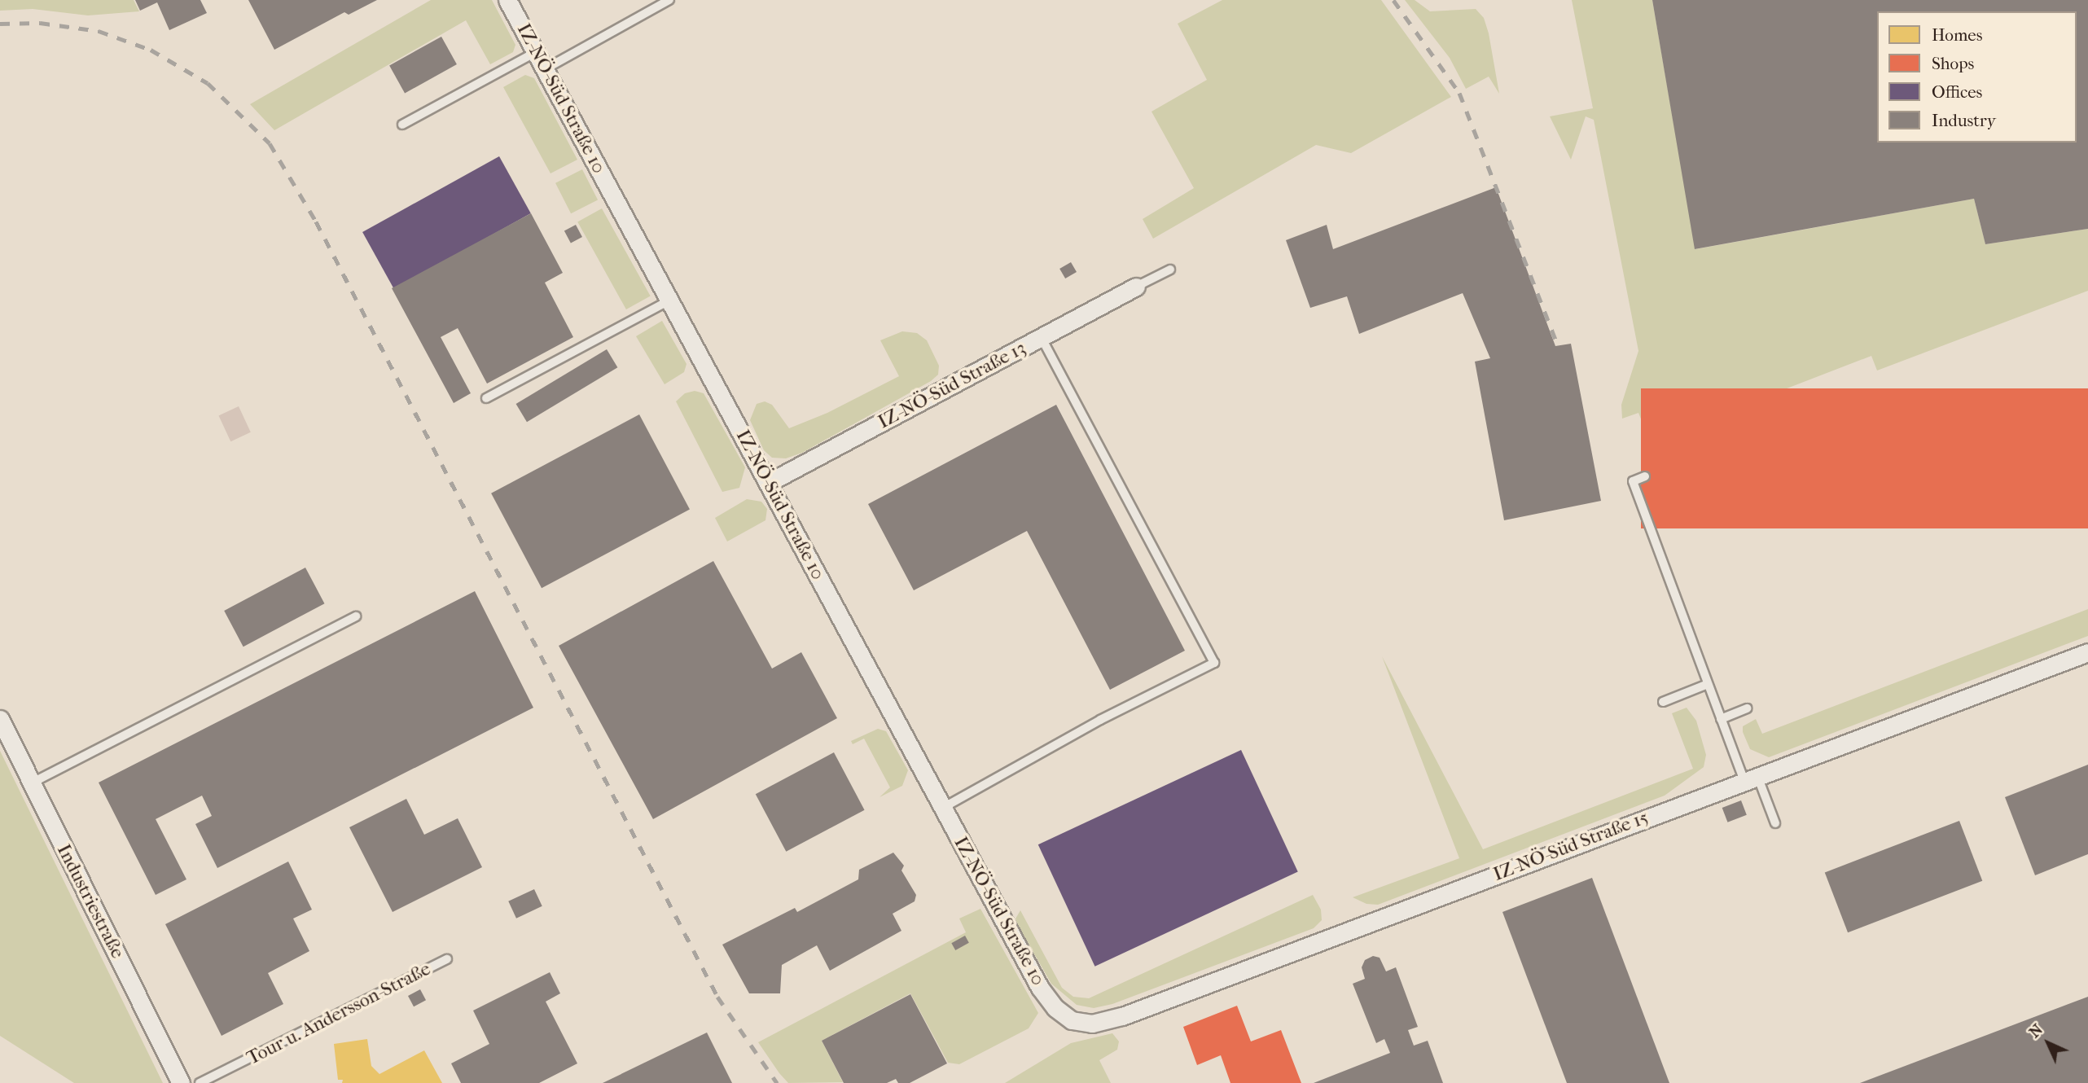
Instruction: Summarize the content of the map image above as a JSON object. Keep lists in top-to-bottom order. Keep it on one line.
{"streets":{"street":["IZ-NÖ-Süd Straße 10","IZ-NÖ-Süd Straße 13","IZ-NÖ-Süd Straße 15","Industriestraße"],"lane":["Tour u. Andersson-Straße"]},"crossings":[["IZ-NÖ-Süd Straße 10","IZ-NÖ-Süd Straße 13"],["IZ-NÖ-Süd Straße 10","IZ-NÖ-Süd Straße 15"]],"legend":["Homes","Shops","Offices","Industry"],"north":"top left"}
